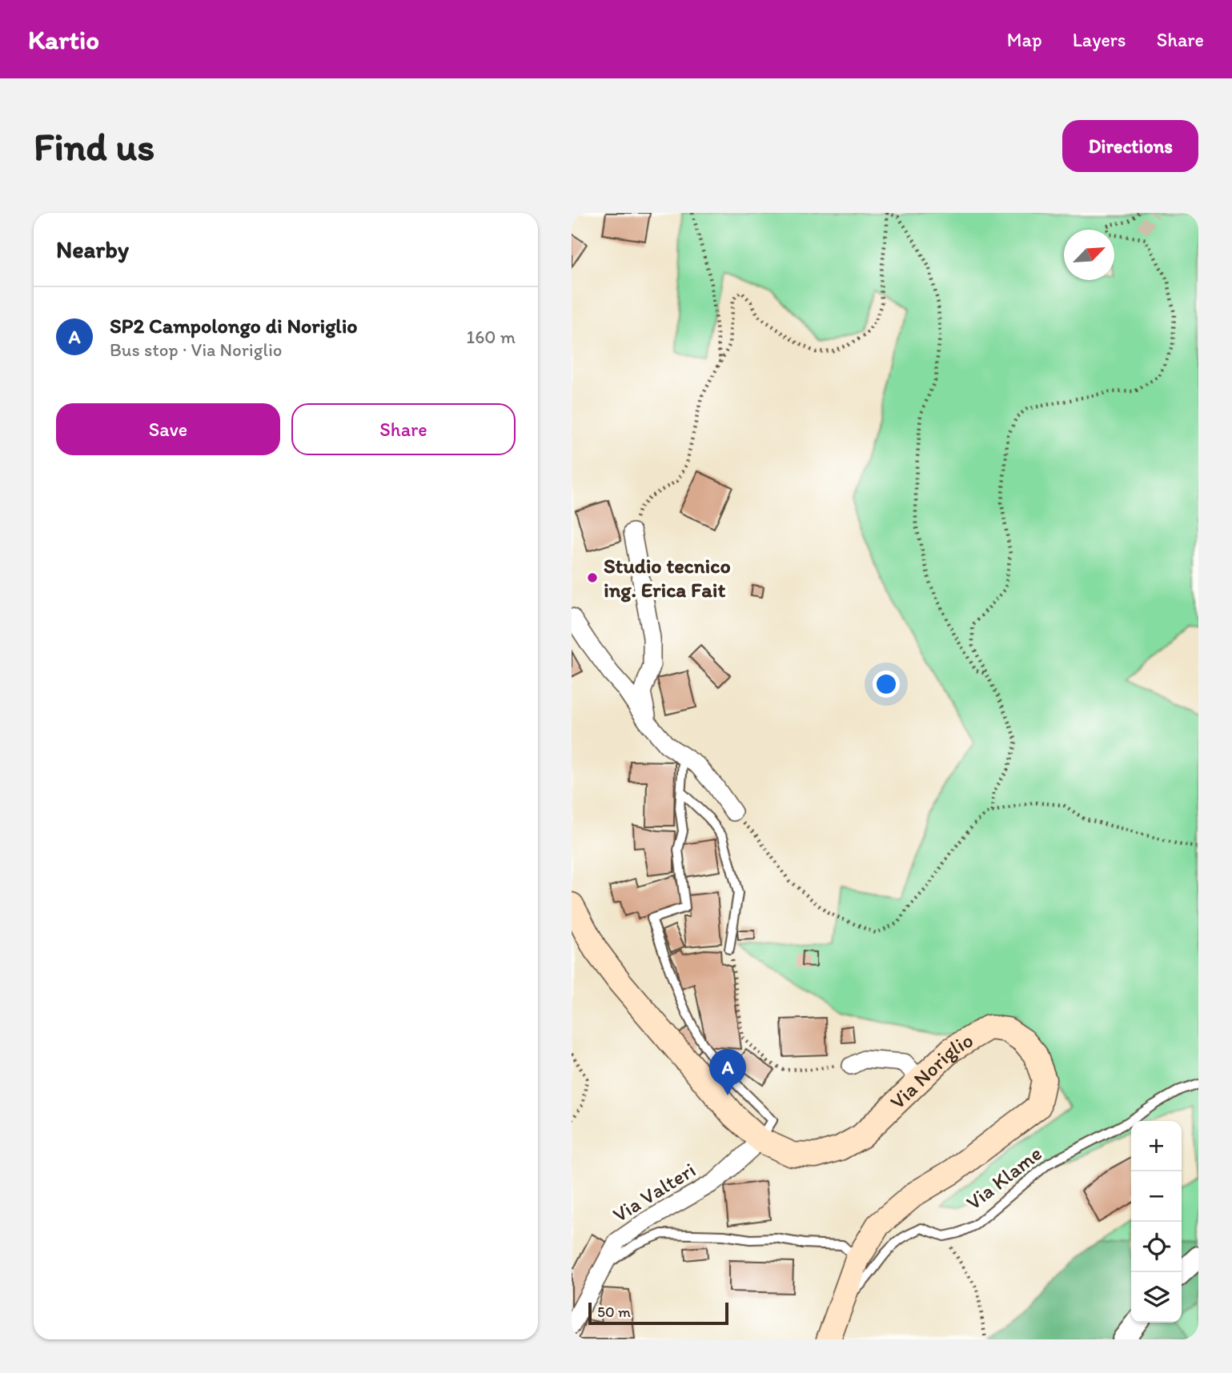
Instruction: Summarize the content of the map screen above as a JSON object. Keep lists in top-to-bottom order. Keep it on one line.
{"streets":{"main road":["Via Noriglio"],"street":["Via Valteri"],"lane":["Via Klame"]},"crossings":[["Via Noriglio","Via Valteri"]],"places":["Studio tecnico ing. Erica Fait"],"scale_bar":"50 m","north":"top right","page":{"header":"Kartio","nav":["Map","Layers","Share"],"buttons":["Directions",["Save","Share"]],"title":"Find us","heading":"Nearby","list":[{"mark":"A","name":"SP2 Campolongo di Noriglio","note":"Bus stop · Via Noriglio","value":"160 m"}],"pins":"A","map_buttons":["+","−"],"scale":"50 m"}}
